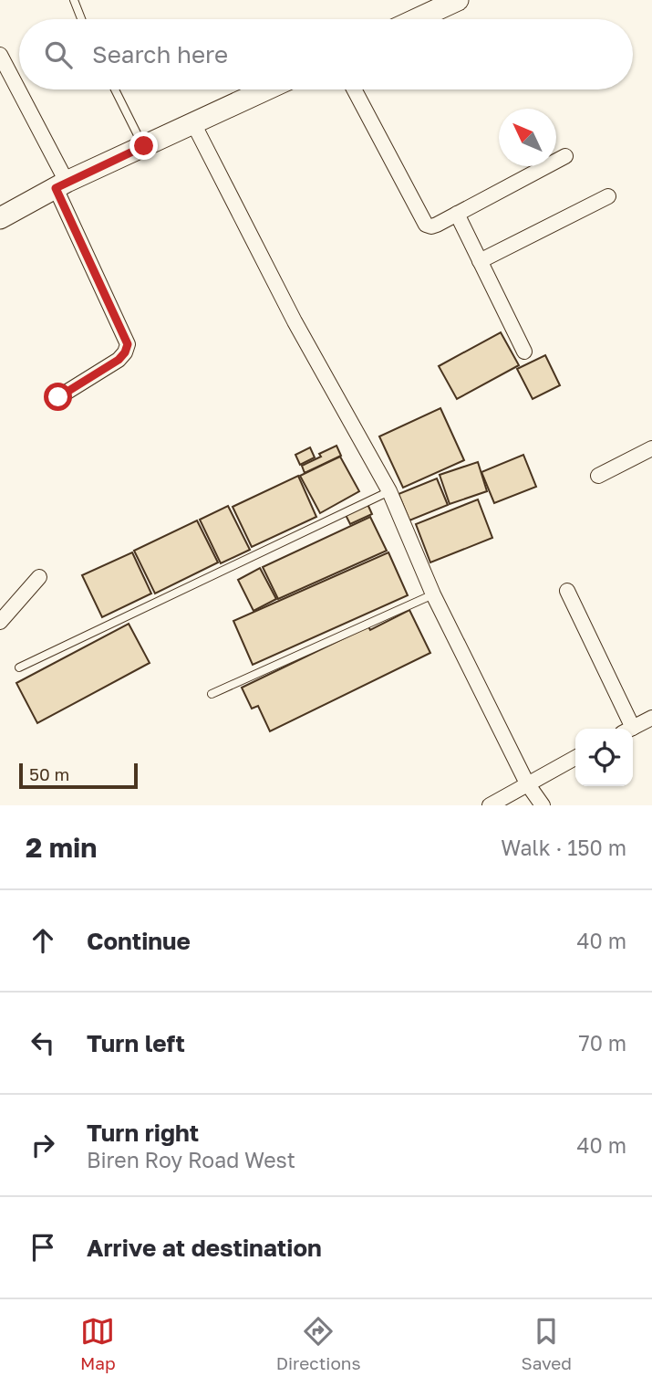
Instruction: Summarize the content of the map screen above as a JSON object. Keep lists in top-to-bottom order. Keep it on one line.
{"scale_bar":"50 m","north":"top left","page":{"search":"Search here","scale":"50 m","heading":["2 min","Walk · 150 m"],"list":[["Continue","40 m"],["Turn left","70 m"],["Turn right","Biren Roy Road West","40 m"],"Arrive at destination"],"nav":["Map","Directions","Saved"]}}
